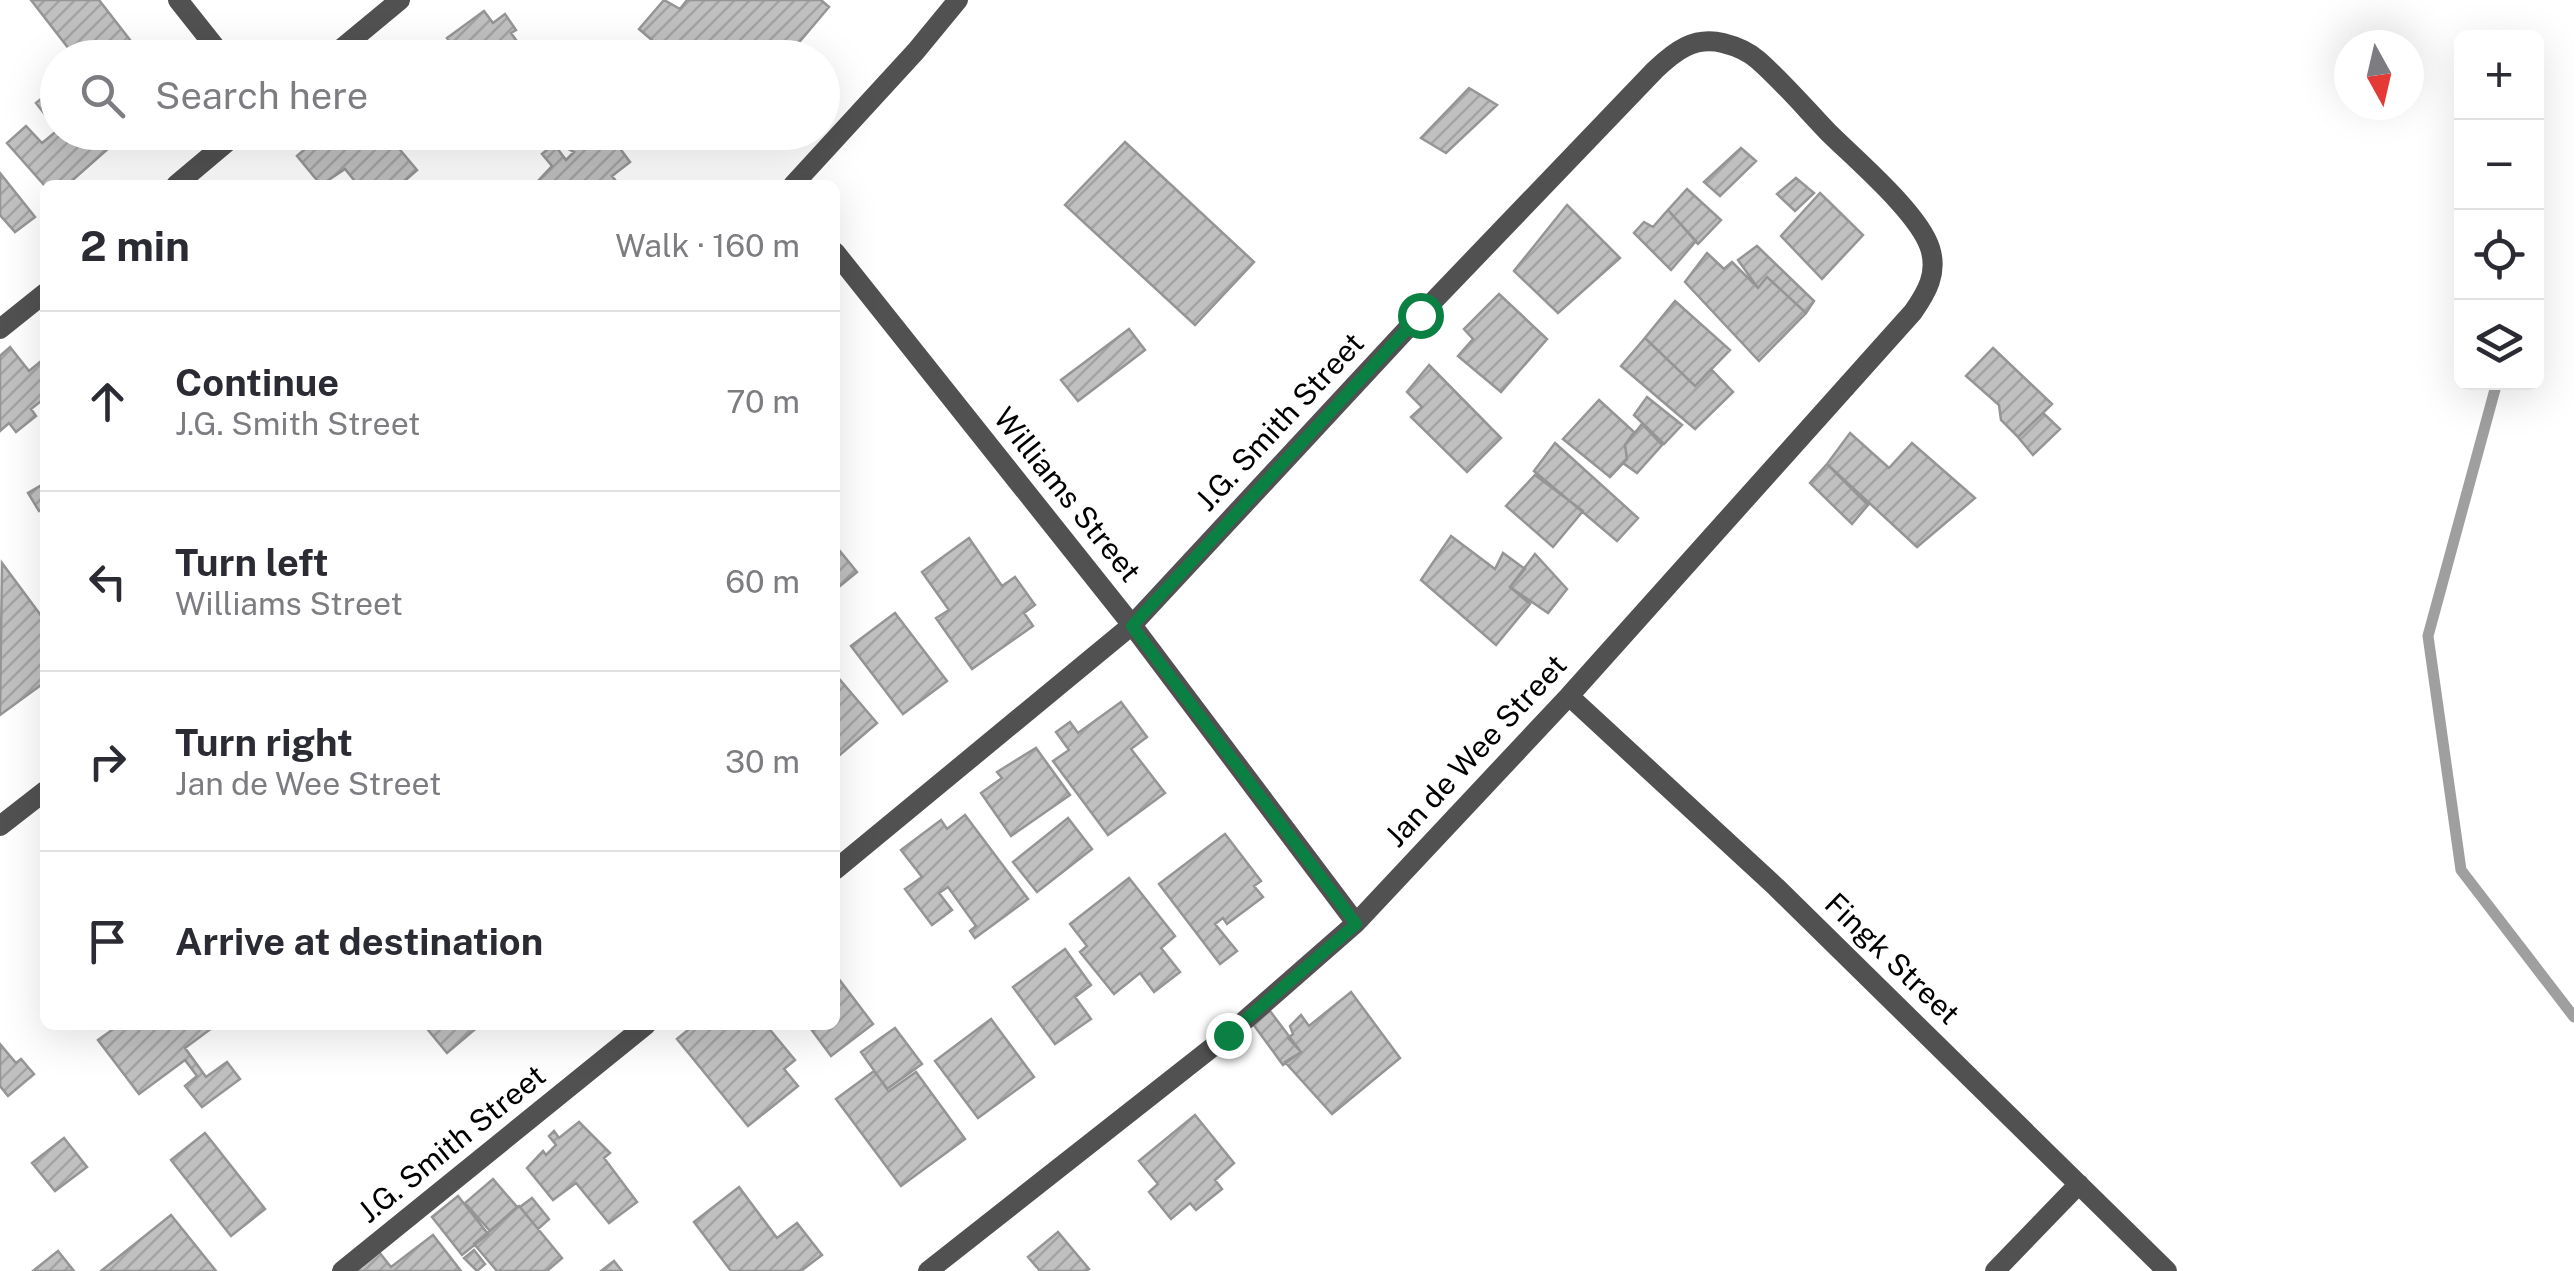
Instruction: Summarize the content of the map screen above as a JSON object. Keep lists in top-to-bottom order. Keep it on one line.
{"streets":{"street":["J.G. Smith Street","Williams Street","Jan de Wee Street","Fingk Street"]},"crossings":[["J.G. Smith Street","Williams Street"],["J.G. Smith Street","Jan de Wee Street"],["Williams Street","Jan de Wee Street"],["Jan de Wee Street","Fingk Street"]],"north":"bottom","page":{"map_buttons":["+","−"],"search":"Search here","heading":["2 min","Walk · 160 m"],"list":[["Continue","J.G. Smith Street","70 m"],["Turn left","Williams Street","60 m"],["Turn right","Jan de Wee Street","30 m"],"Arrive at destination"]}}
